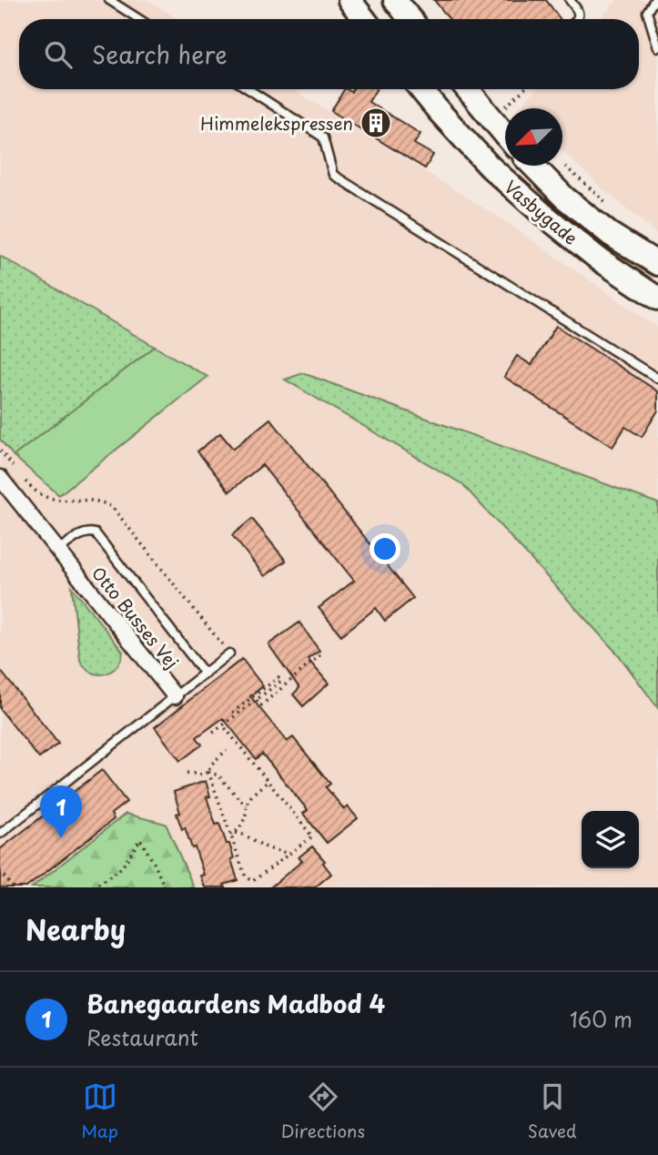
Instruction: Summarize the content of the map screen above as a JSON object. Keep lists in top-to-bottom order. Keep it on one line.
{"streets":{"main road":["Vasbygade"],"street":["Otto Busses Vej"]},"places":{"building":["Himmelekspressen"]},"north":"bottom left","page":{"search":"Search here","pins":"1","heading":"Nearby","list":[{"mark":"1","name":"Banegaardens Madbod 4","note":"Restaurant","value":"160 m"}],"nav":["Map","Directions","Saved"]}}
